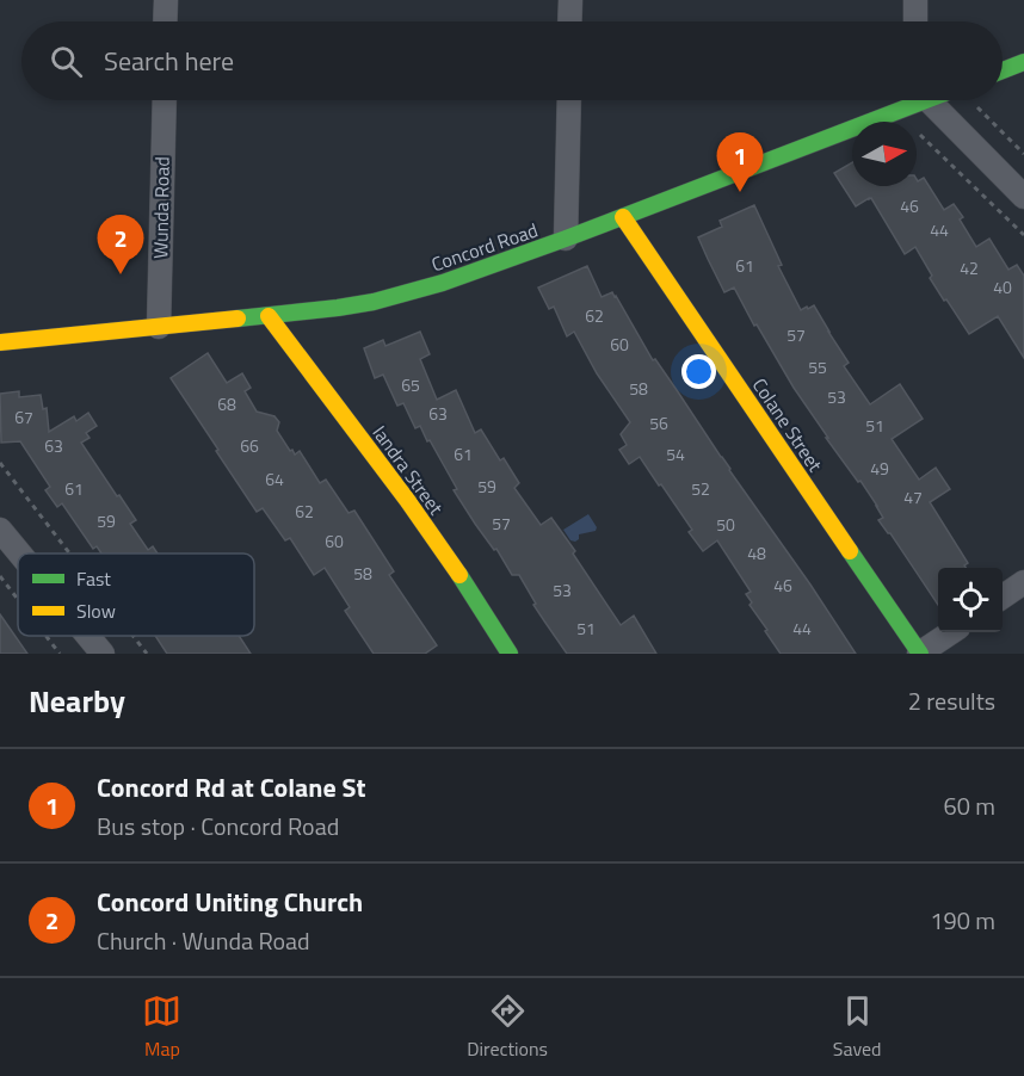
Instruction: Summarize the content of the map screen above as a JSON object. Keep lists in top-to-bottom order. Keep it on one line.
{"streets":{"main road":["Concord Road","Colane Street","Iandra Street"],"street":["Wunda Road"]},"crossings":[["Wunda Road","Concord Road"],["Concord Road","Colane Street"],["Concord Road","Iandra Street"]],"house_numbers":["46","44","61","42","40","62","57","60","55","65","58","53","68","63","67","56","51","63","66","61","54","49","64","59","61","52","47","62","59","57","50","60","48","58","46","53","51","44"],"legend":["Fast","Slow"],"north":"right","page":{"search":"Search here","pins":["1","2"],"heading":["Nearby","2 results"],"list":[{"mark":"1","name":"Concord Rd at Colane St","note":"Bus stop · Concord Road","value":"60 m"},{"mark":"2","name":"Concord Uniting Church","note":"Church · Wunda Road","value":"190 m"}],"nav":["Map","Directions","Saved"]}}
